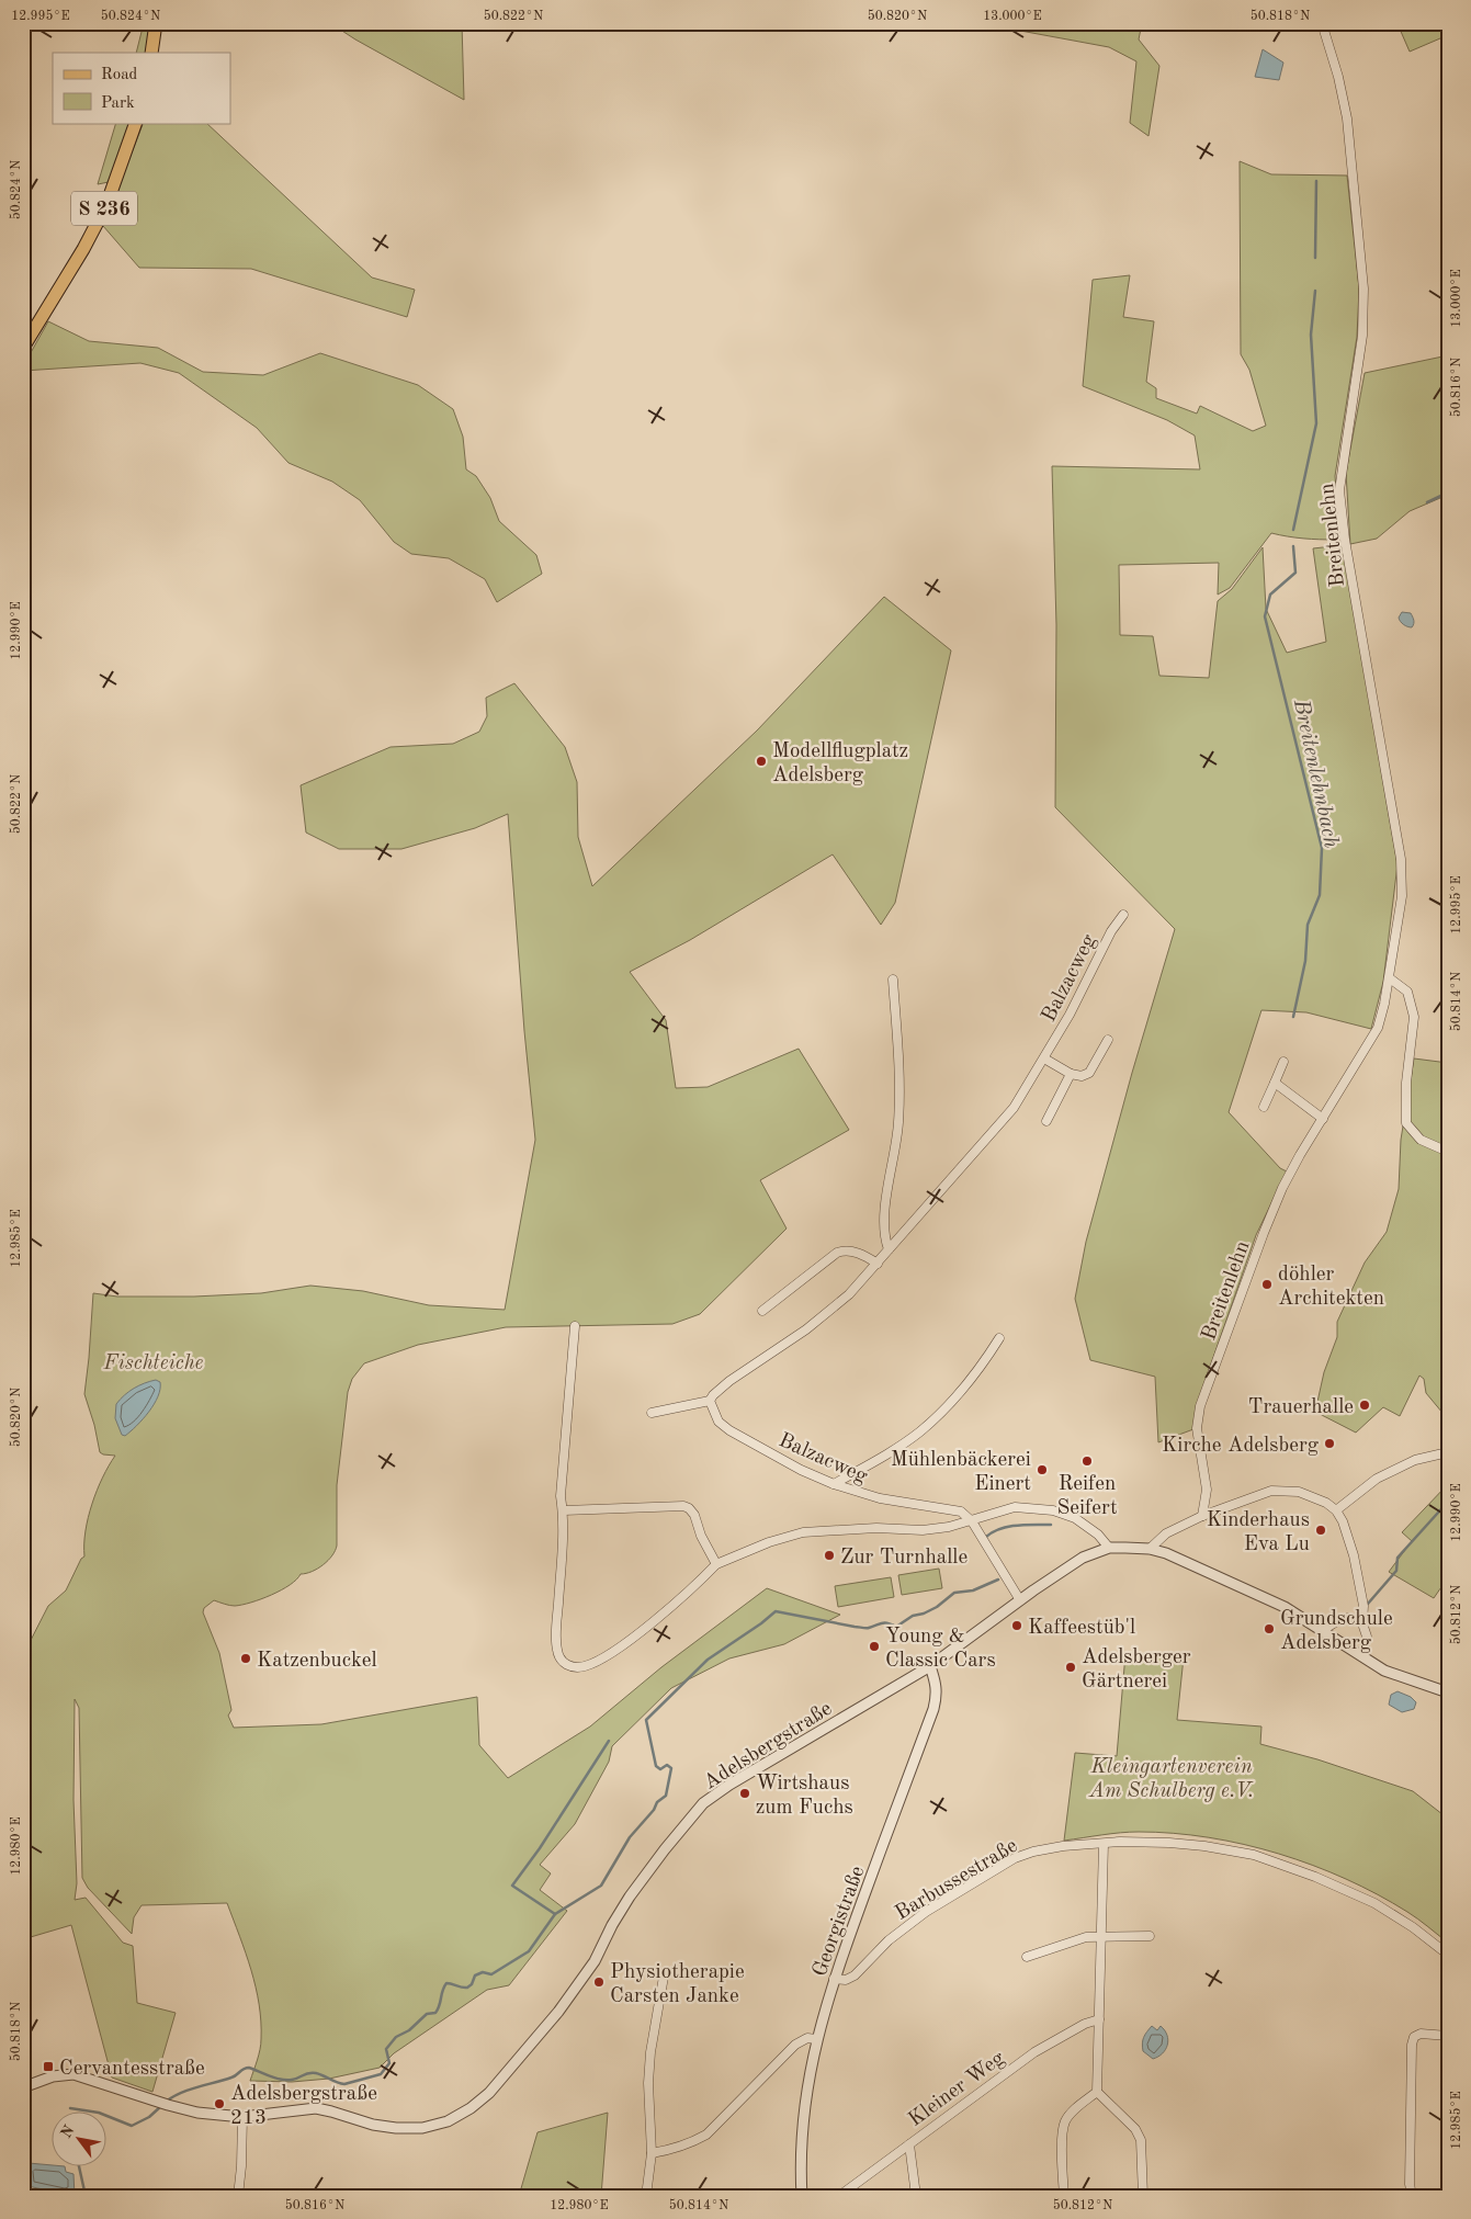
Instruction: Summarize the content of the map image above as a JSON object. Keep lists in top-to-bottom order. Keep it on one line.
{"streets":{"main road":["S 236"],"street":["Breitenlehn","Balzacweg","Adelsbergstraße","Barbussestraße","Georgistraße","Kleiner Weg"]},"crossings":[["Balzacweg","Adelsbergstraße"],["Adelsbergstraße","Georgistraße"],["Barbussestraße","Georgistraße"]],"water":["Breitenlehnbach"],"parks":["Fischteiche","Kleingartenverein Am Schulberg e.V."],"places":{"other":["Modellflugplatz Adelsberg","döhler Architekten","Trauerhalle","Kirche Adelsberg","Reifen Seifert","Mühlenbäckerei Einert","Kinderhaus Eva Lu","Zur Turnhalle","Kaffeestüb'l","Grundschule Adelsberg","Young & Classic Cars","Katzenbuckel","Adelsberger Gärtnerei","Wirtshaus zum Fuchs","Physiotherapie Carsten Janke","Adelsbergstraße 213"],"transit":["Cervantesstraße"]},"legend":["Road","Park"],"north":"top left","coordinates":["12.995°E","50.824°N","50.822°N","50.820°N","13.000°E","50.818°N","50.816°N","12.990°E","50.814°N","12.985°E","50.812°N","12.980°E"]}
